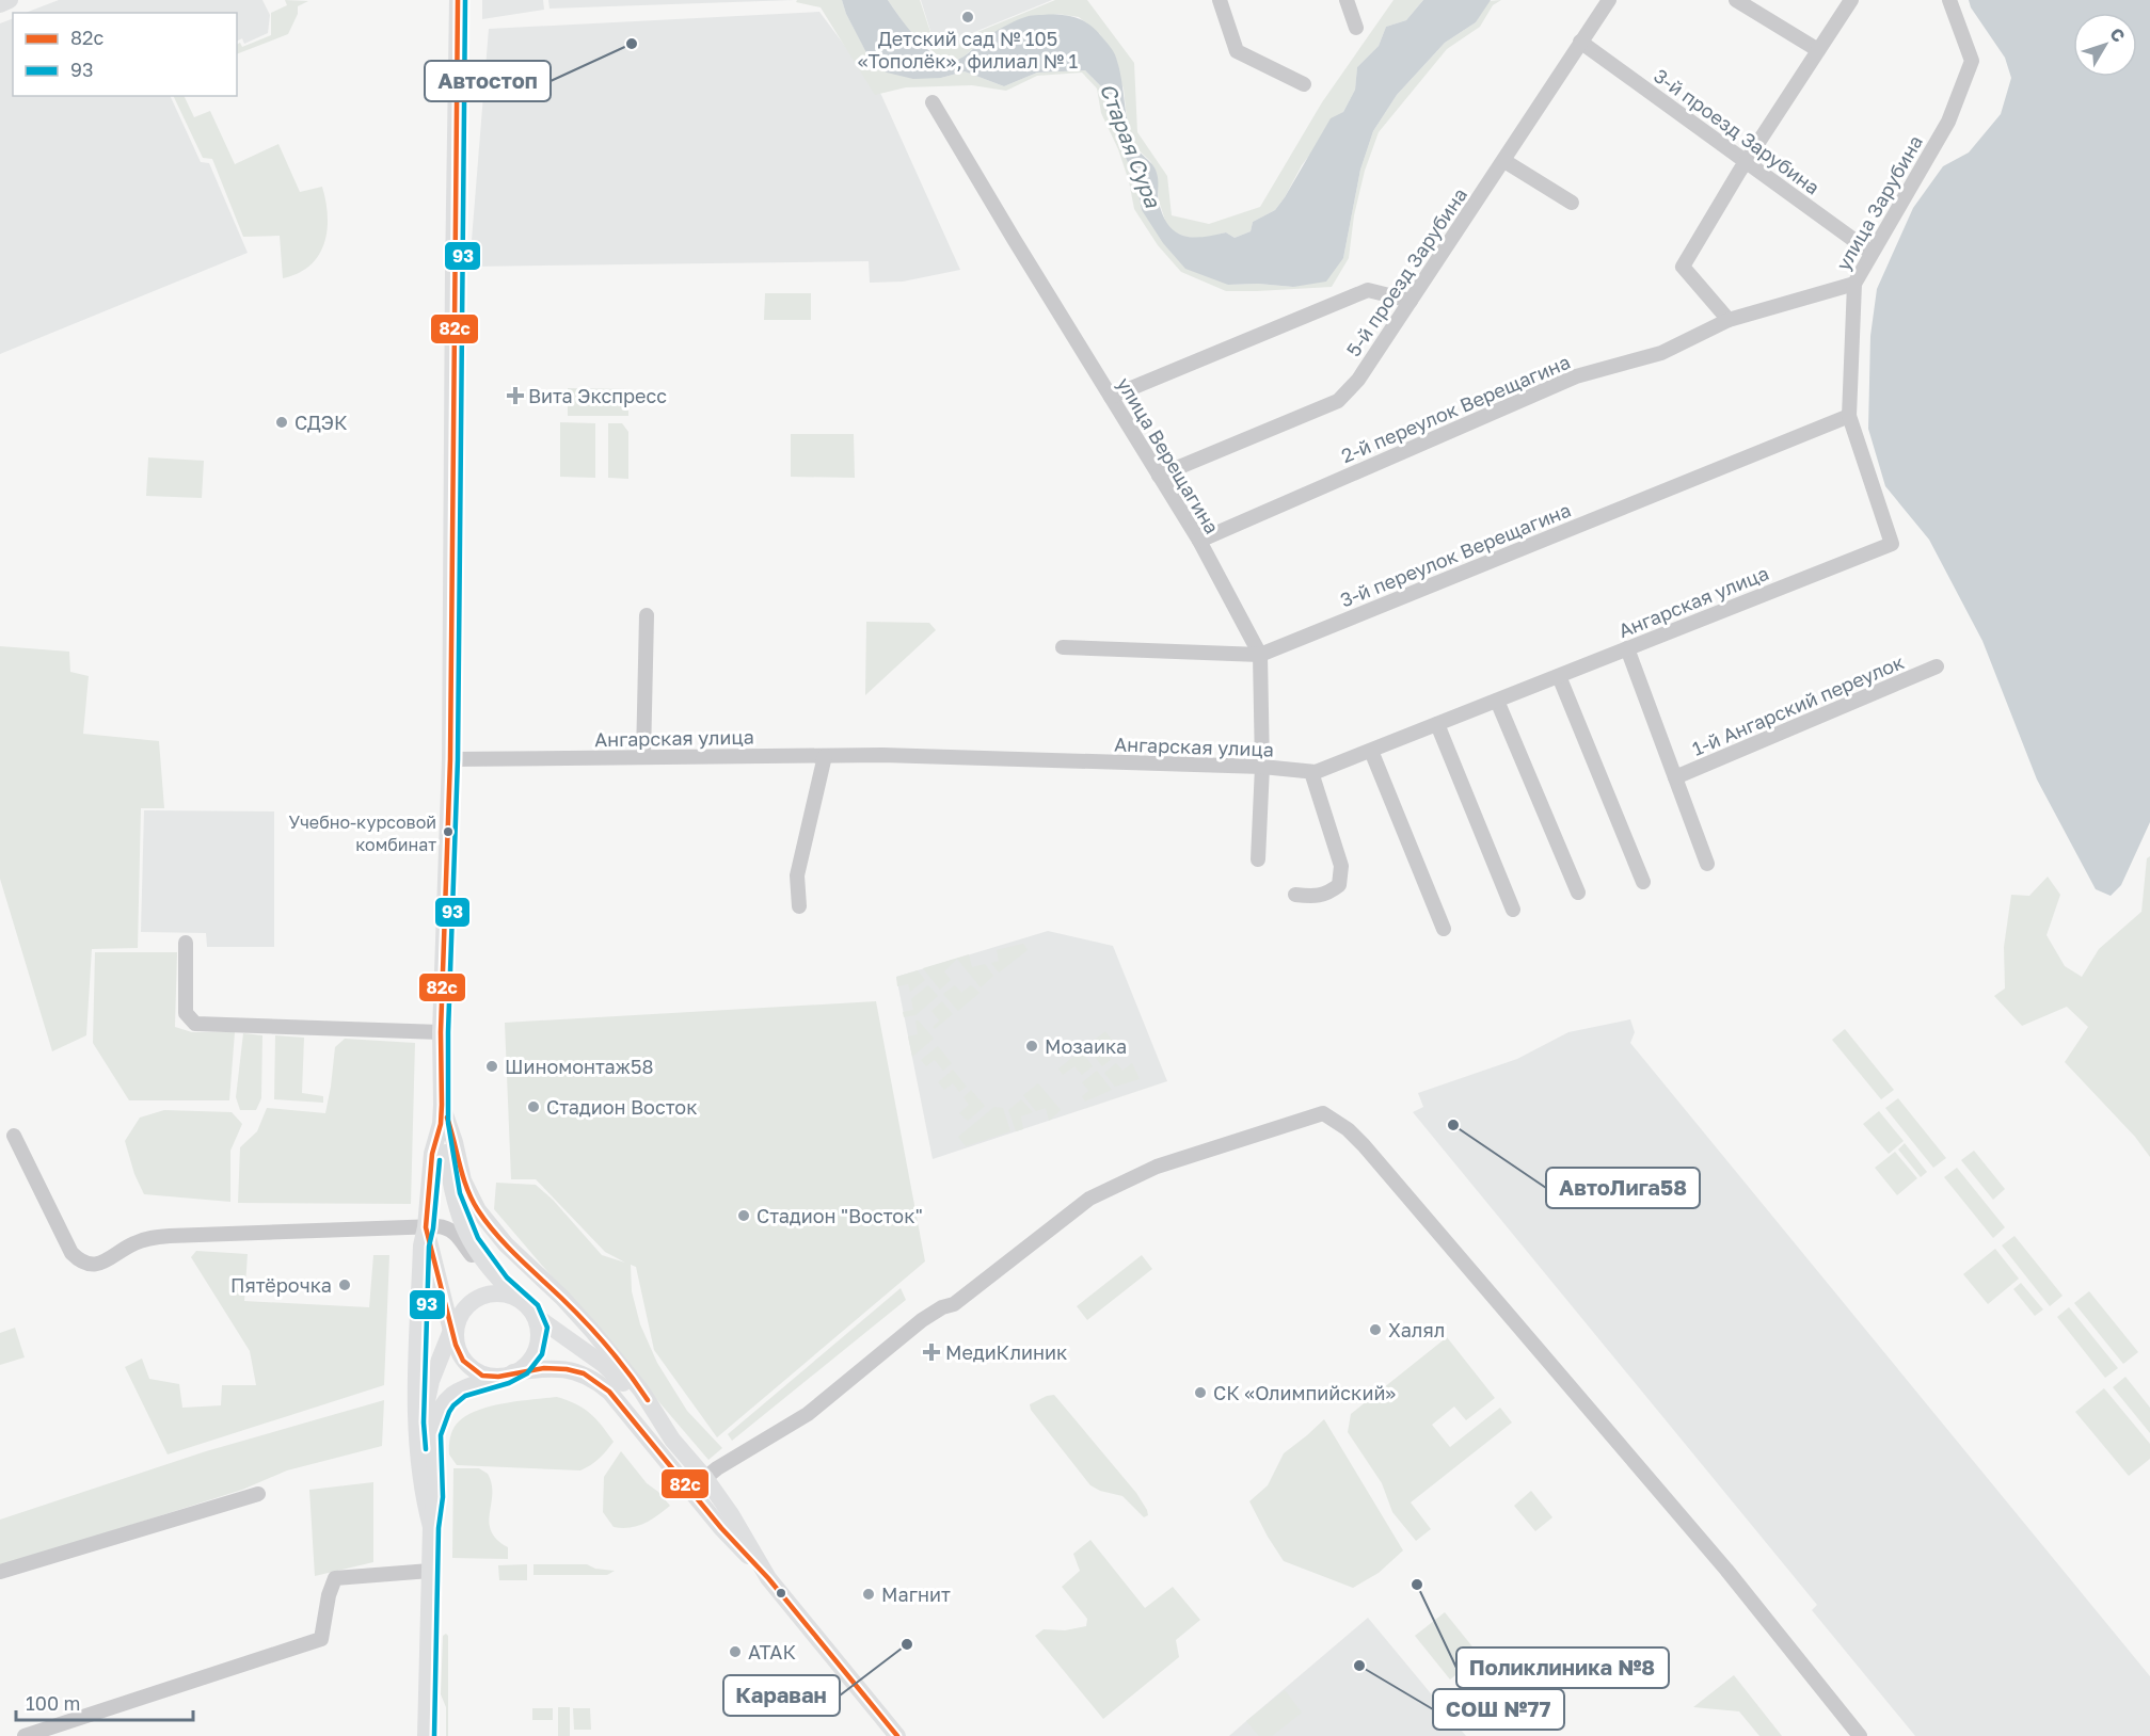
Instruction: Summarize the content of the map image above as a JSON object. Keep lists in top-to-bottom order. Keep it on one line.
{"streets":{"street":["3-й проезд Зарубина","улица Зарубина","5-й проезд Зарубина","2-й переулок Верещагина","улица Верещагина","3-й переулок Верещагина","Ангарская улица","1-й Ангарский переулок"]},"crossings":[["3-й проезд Зарубина","улица Зарубина"],["3-й проезд Зарубина","5-й проезд Зарубина"],["улица Зарубина","2-й переулок Верещагина"],["улица Зарубина","3-й переулок Верещагина"],["улица Зарубина","Ангарская улица"],["5-й проезд Зарубина","улица Верещагина"],["2-й переулок Верещагина","улица Верещагина"],["улица Верещагина","3-й переулок Верещагина"],["улица Верещагина","Ангарская улица"]],"water":["Старая Сура"],"places":{"other":["Детский сад № 105 «Тополёк», филиал № 1","Автостоп","СДЭК","Учебно-курсовой комбинат","Мозаика","Шиномонтаж58","Стадион Восток","АвтоЛига58","Стадион \"Восток\"","Пятёрочка","Халял","СК «Олимпийский»","Поликлиника №8","Магнит","Караван","АТАК","СОШ №77"],"health":["Вита Экспресс","МедиКлиник"]},"lines":["transit line 82с","transit line 93"],"legend":["82с","93"],"scale_bar":"100 m","north":"top right"}
